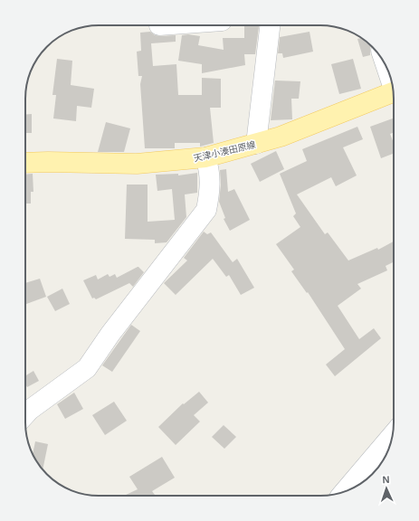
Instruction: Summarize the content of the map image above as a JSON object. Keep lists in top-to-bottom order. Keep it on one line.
{"streets":{"main road":["天津小湊田原線"]},"north":"top"}
